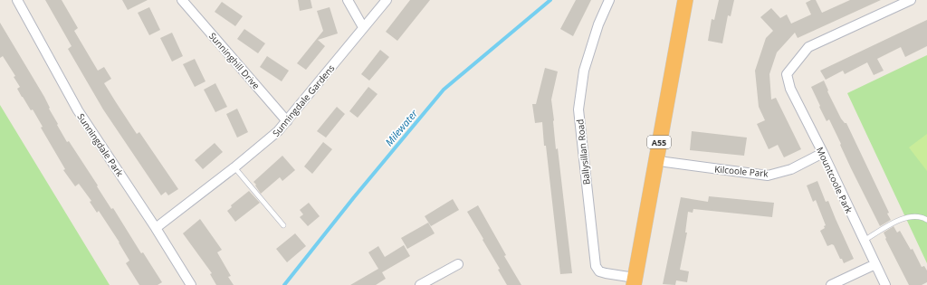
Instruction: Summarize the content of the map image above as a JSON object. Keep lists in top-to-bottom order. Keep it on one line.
{"streets":{"highway":["A55","Ballysillan Road"],"street":["Sunninghill Drive","Sunningdale Gardens","Sunningdale Park","Kilcoole Park","Mountcoole Park"]},"crossings":[["Sunninghill Drive","Sunningdale Gardens"],["Sunningdale Gardens","Sunningdale Park"],["Ballysillan Road","Kilcoole Park"],["Kilcoole Park","Mountcoole Park"]],"water":["Milewater"]}
